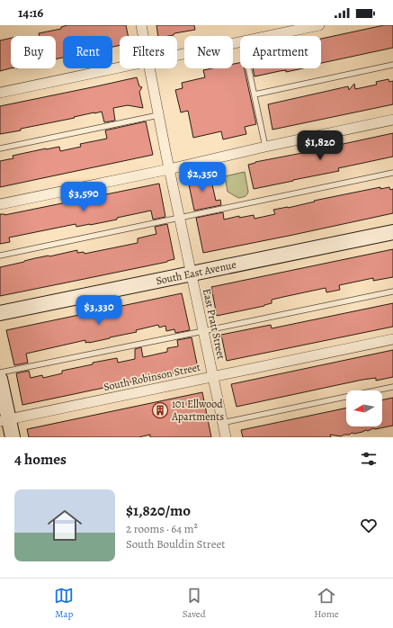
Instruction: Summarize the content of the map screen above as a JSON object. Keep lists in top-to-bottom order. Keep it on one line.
{"streets":{"street":["South East Avenue","East Pratt Street","South Robinson Street"]},"crossings":[["South East Avenue","East Pratt Street"],["East Pratt Street","South Robinson Street"]],"places":{"building":["101 Ellwood Apartments"]},"north":"left","page":{"status":"14:16","chip":["Buy","Rent","Filters","New","Apartment"],"price":["$1,820","$2,350","$3,590","$3,330"],"heading":"4 homes","list":[{"name":"$1,820/mo","note":"2 rooms · 64 m² · South Bouldin Street"}],"tabs":["Map","Saved","Home"]}}
